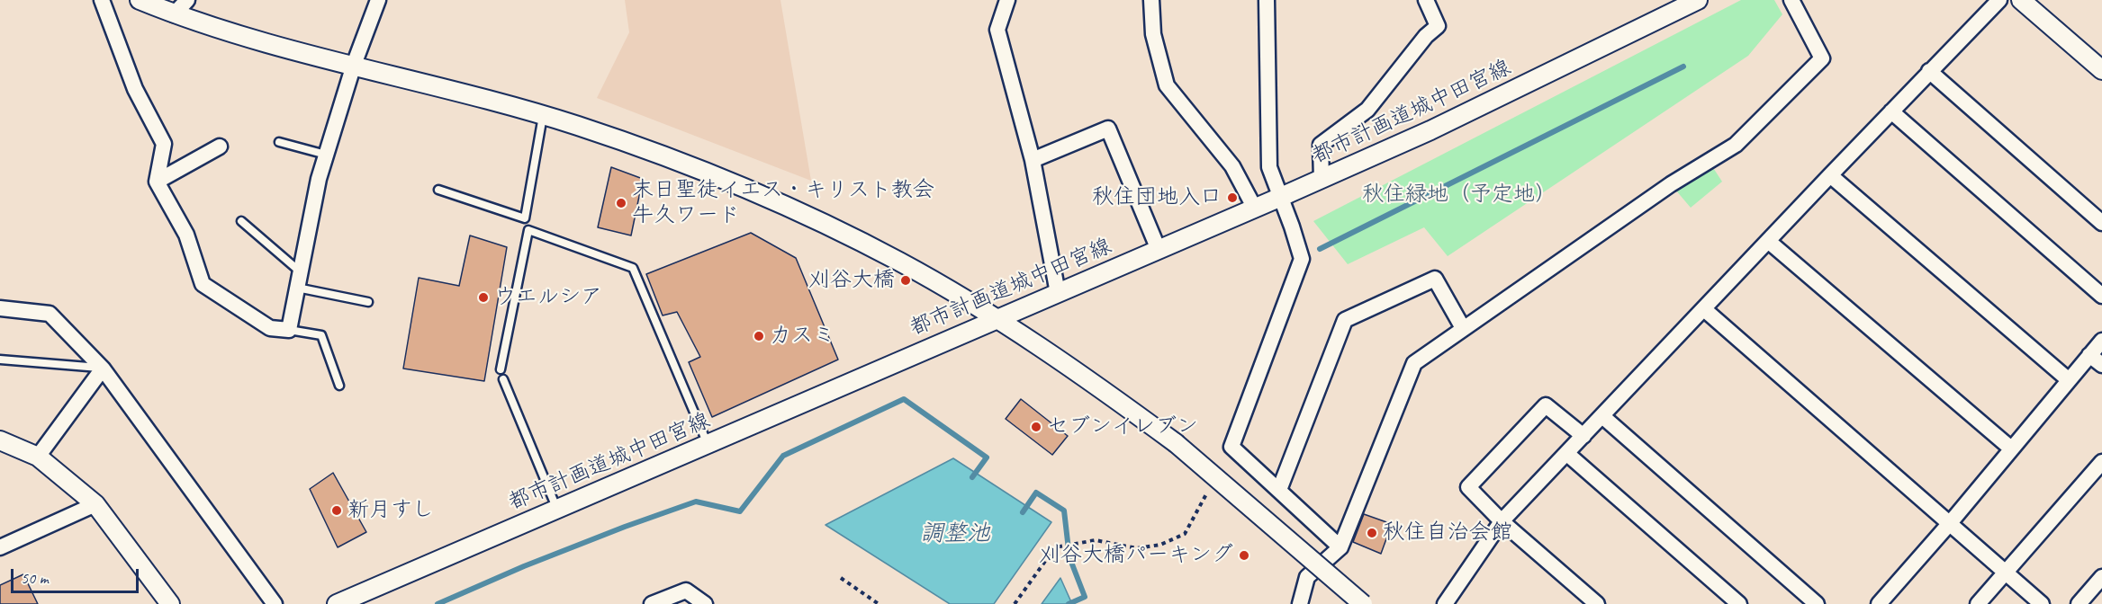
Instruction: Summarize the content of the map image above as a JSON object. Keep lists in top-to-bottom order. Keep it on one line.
{"streets":{"street":["都市計画道城中田宮線"]},"water":["調整池"],"parks":["秋住緑地（予定地）"],"places":["秋住団地入口","末日聖徒イエス・キリスト教会 牛久ワード","刈谷大橋","ウエルシア","カスミ","セブンイレブン","新月すし","秋住自治会館","刈谷大橋パーキング"],"scale_bar":"50 m"}
